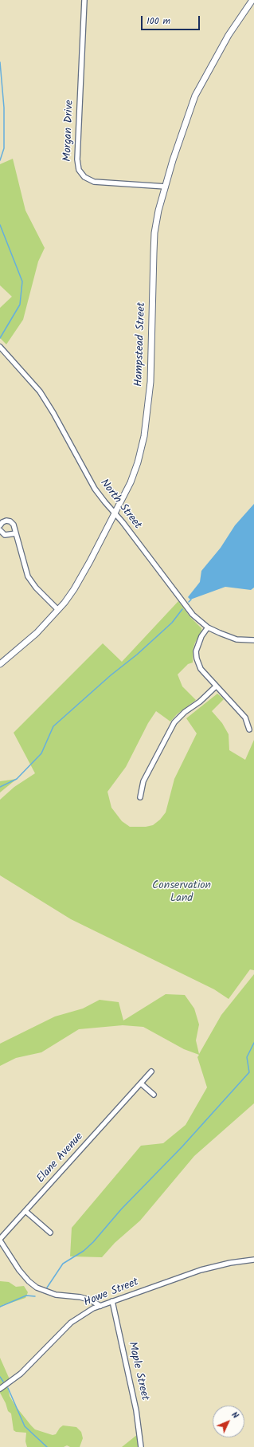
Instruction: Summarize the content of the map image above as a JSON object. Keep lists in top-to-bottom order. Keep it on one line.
{"streets":{"main road":["Hampstead Street"],"street":["Morgan Drive","North Street","Elane Avenue","Howe Street","Maple Street"]},"crossings":[["Morgan Drive","Hampstead Street"],["Hampstead Street","North Street"],["Howe Street","Maple Street"]],"parks":["Conservation Land"],"scale_bar":"100 m","north":"top right"}
